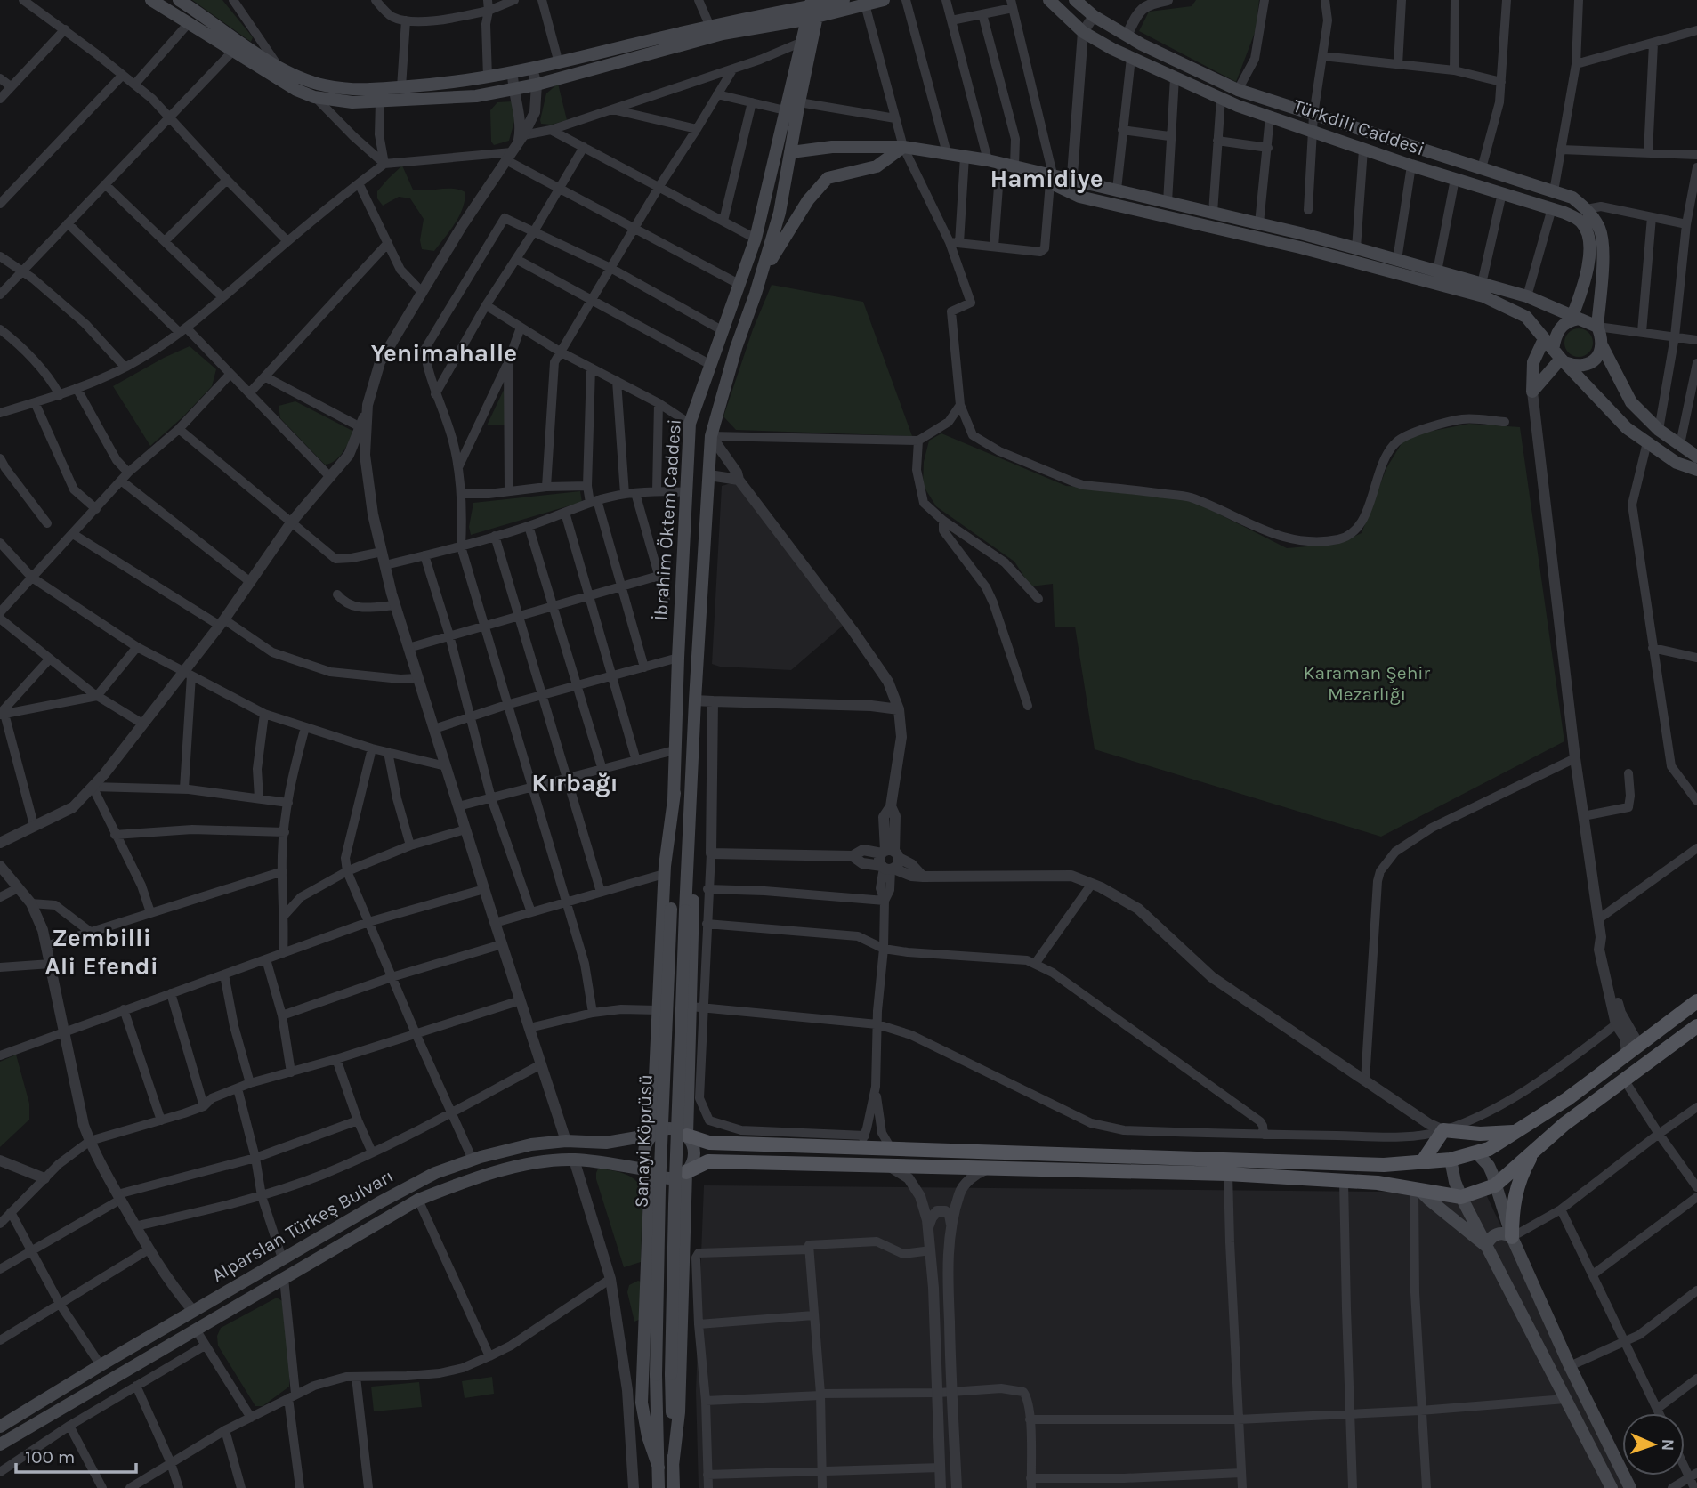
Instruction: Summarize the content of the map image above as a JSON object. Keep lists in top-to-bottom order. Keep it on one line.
{"streets":{"main road":["Türkdili Caddesi","İbrahim Öktem Caddesi","Sanayi Köprüsü","Alparslan Türkeş Bulvarı"]},"crossings":[["İbrahim Öktem Caddesi","Sanayi Köprüsü"]],"districts":["Hamidiye","Yenimahalle","Kırbağı","Zembilli Ali Efendi"],"parks":["Karaman Şehir Mezarlığı"],"scale_bar":"100 m","north":"right"}
